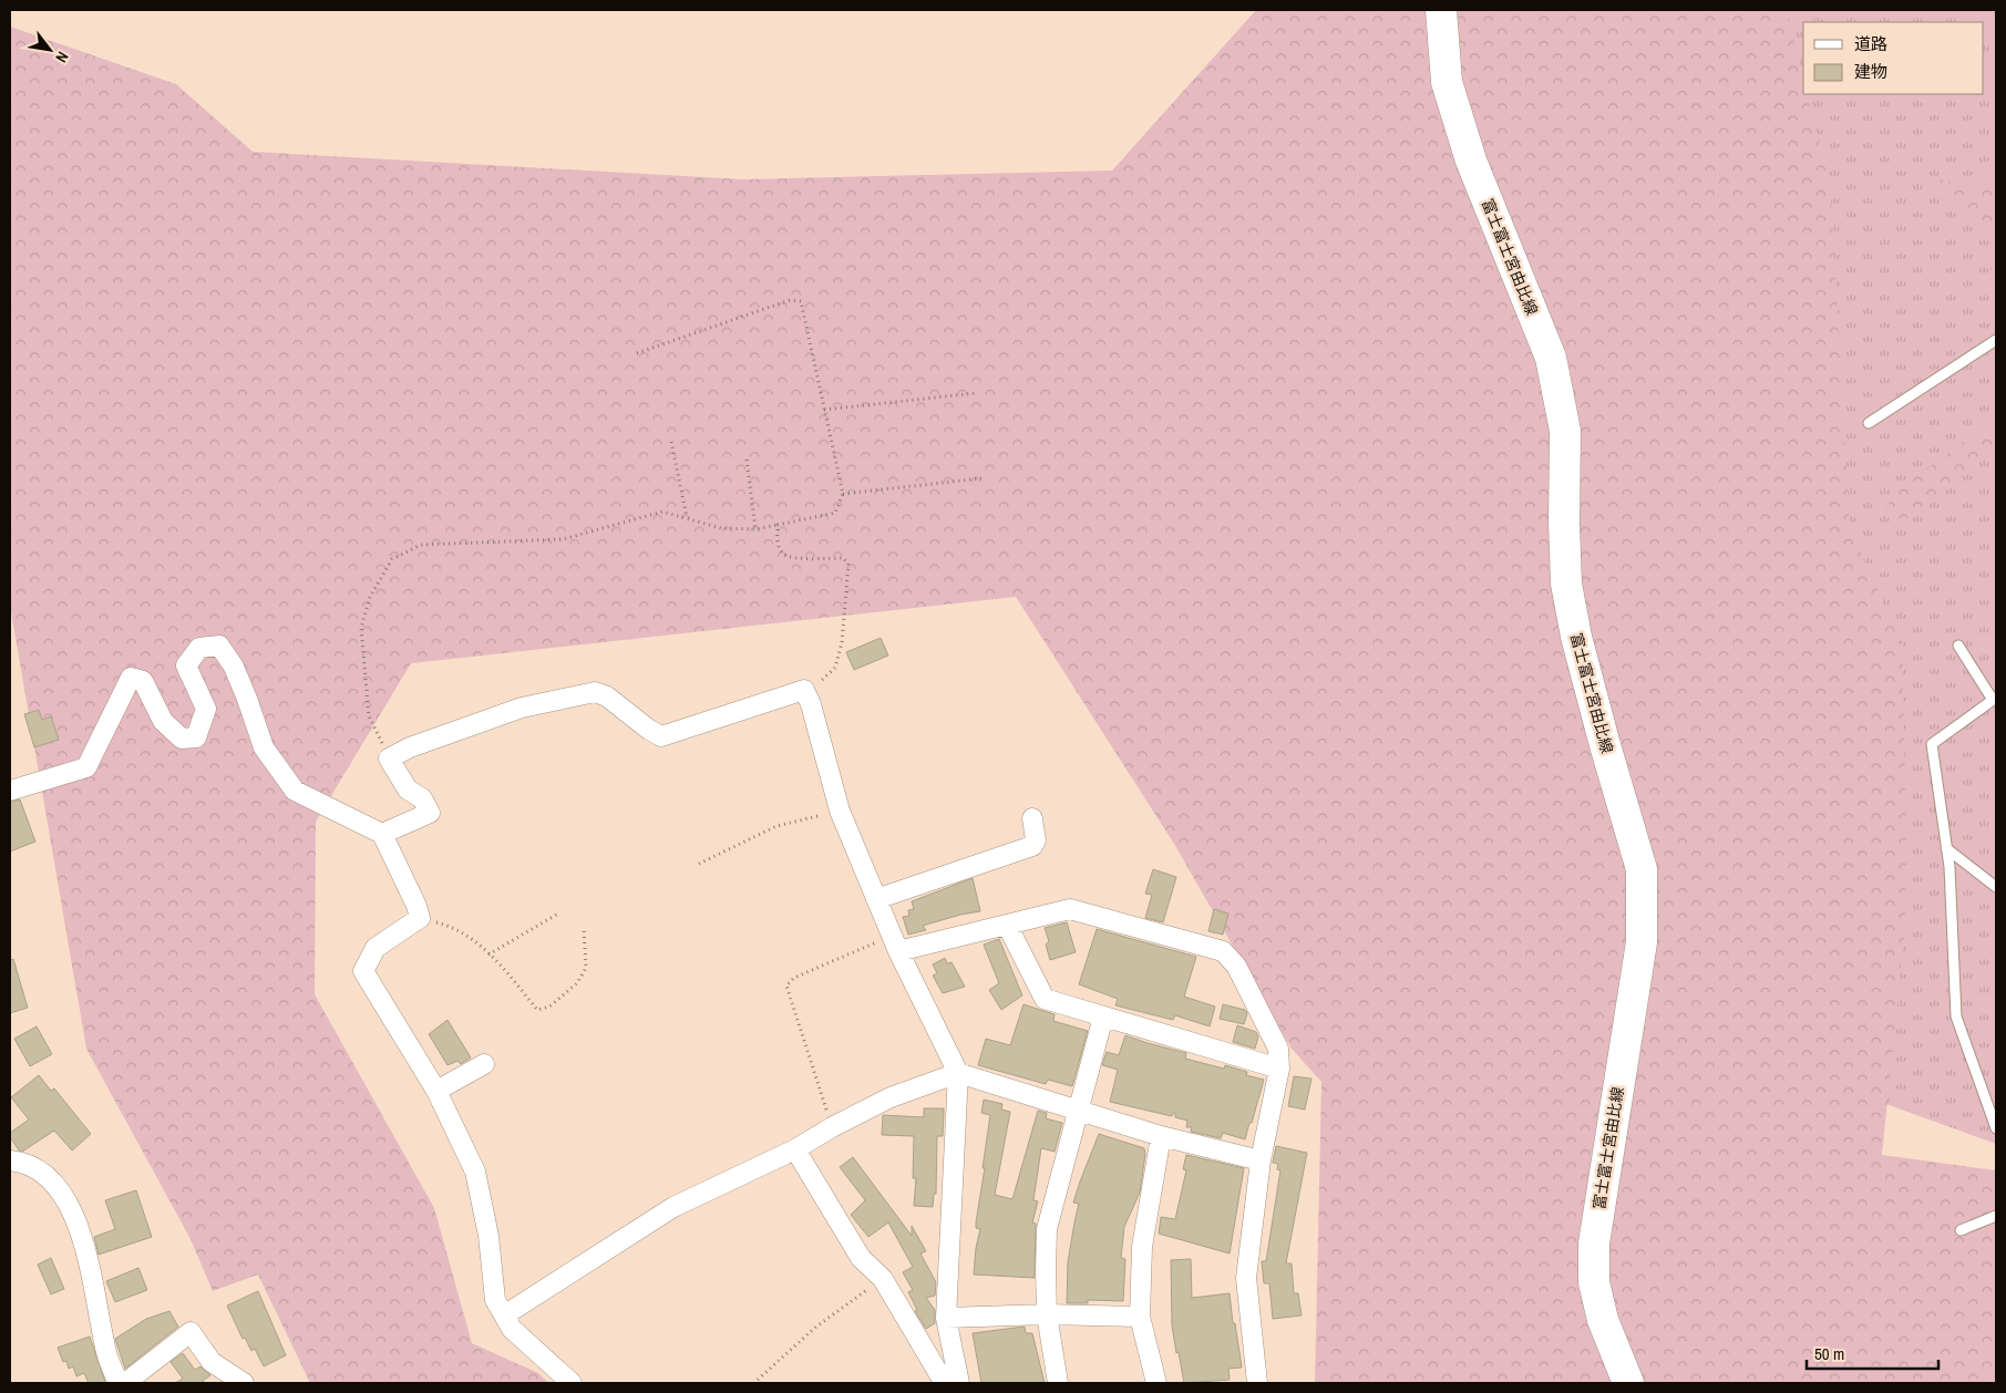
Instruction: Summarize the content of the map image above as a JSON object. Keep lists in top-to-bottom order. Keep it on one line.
{"streets":{"main road":["富士富士宮由比線"]},"legend":["道路","建物"],"scale_bar":"50 m","north":"bottom right"}
